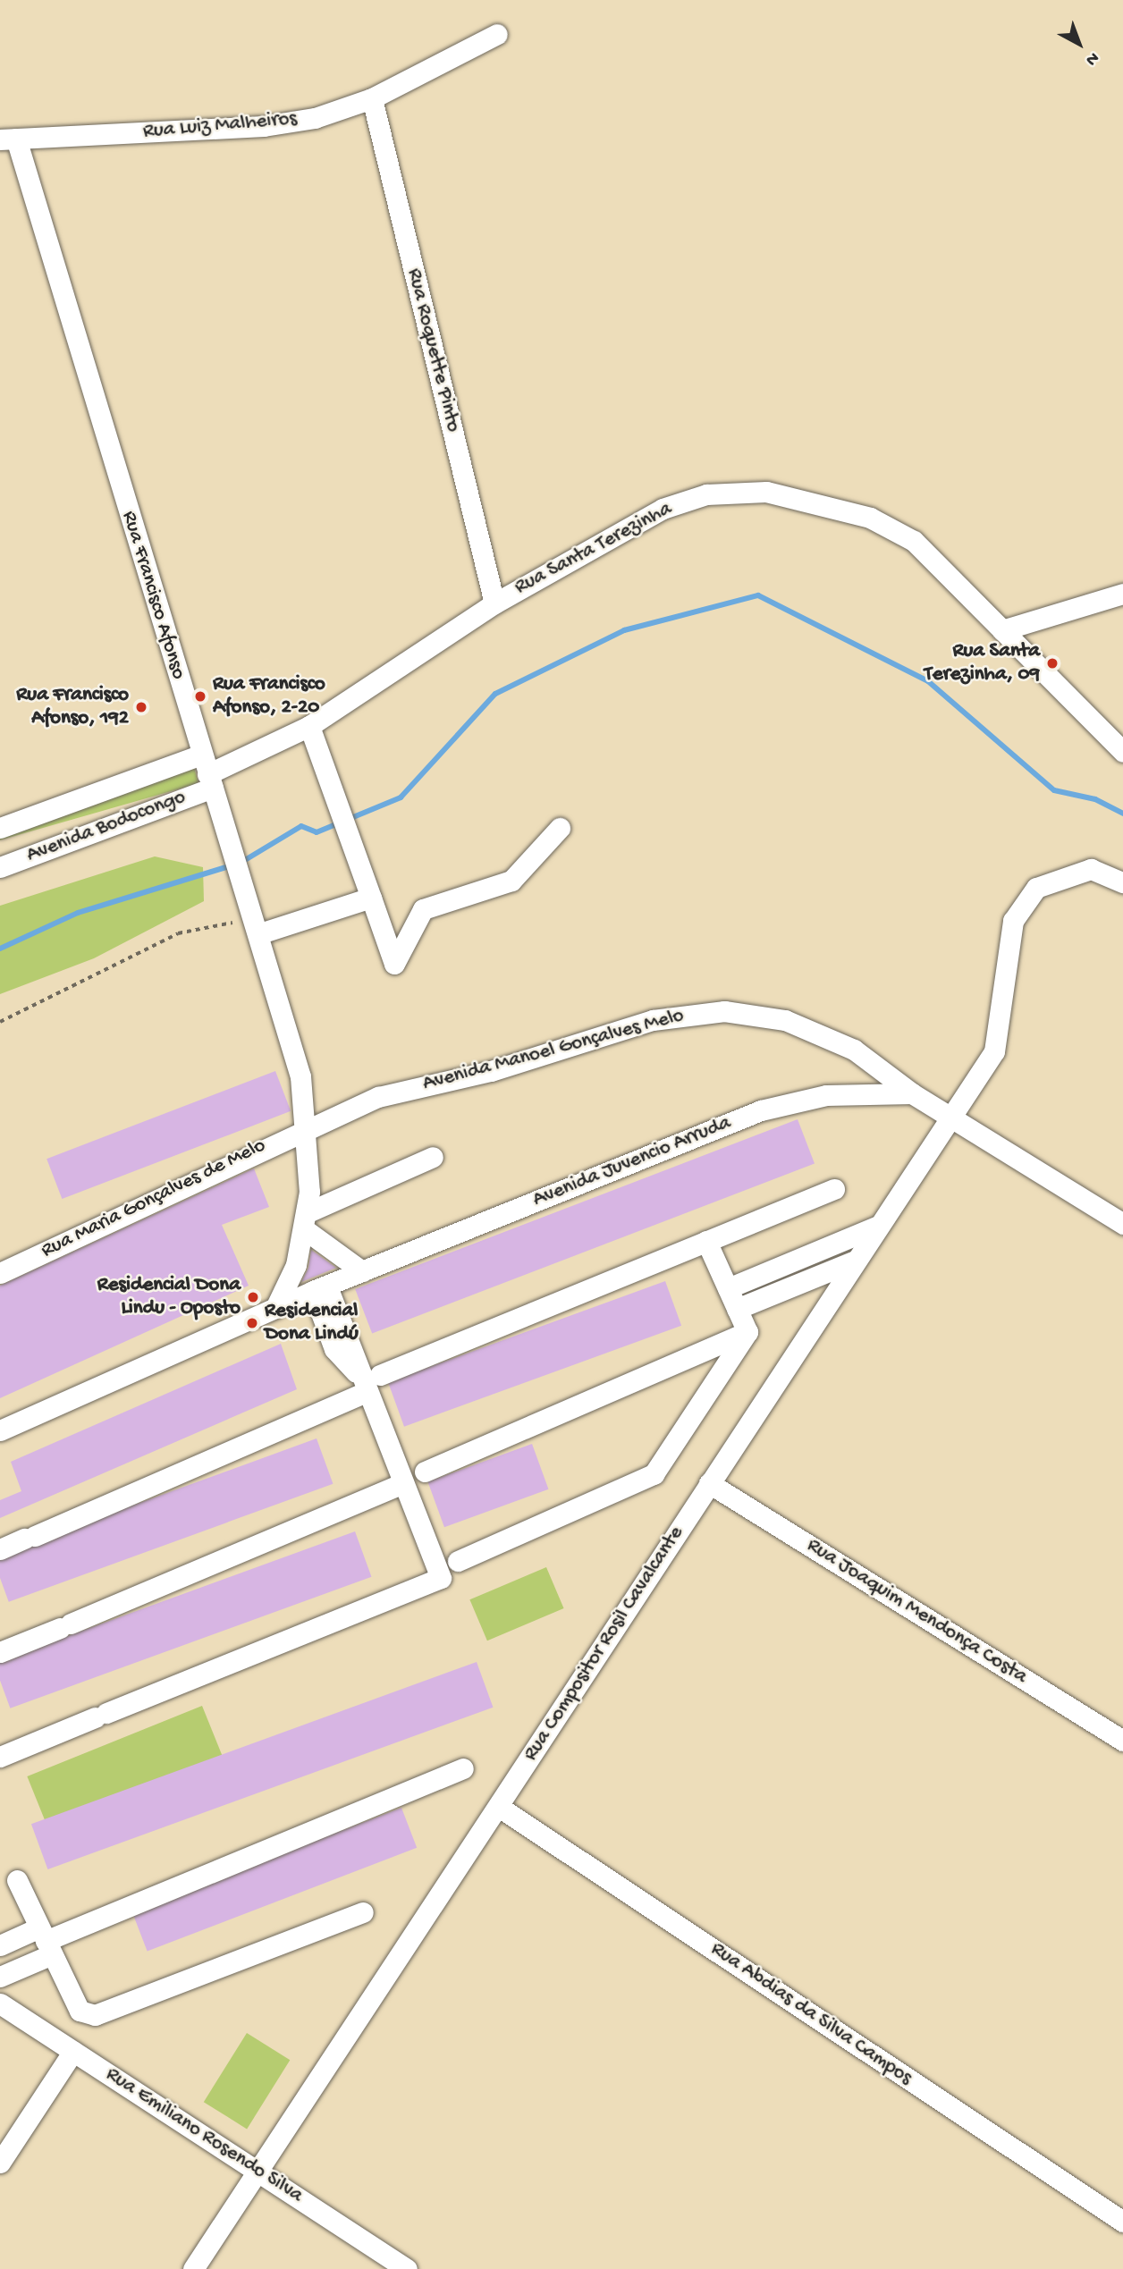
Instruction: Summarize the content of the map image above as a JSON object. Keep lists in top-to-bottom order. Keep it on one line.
{"streets":{"street":["Rua Luiz Malheiros","Rua Roquette Pinto","Rua Santa Terezinha","Rua Francisco Afonso","Avenida Bodocongo","Avenida Manoel Gonçalves Melo","Avenida Juvencio Arruda","Rua Maria Gonçalves de Melo","Rua Joaquim Mendonça Costa","Rua Compositor Rosil Cavalcante","Rua Abdias da Silva Campos","Rua Emiliano Rosendo Silva"]},"crossings":[["Rua Luiz Malheiros","Rua Roquette Pinto"],["Rua Luiz Malheiros","Rua Francisco Afonso"],["Rua Roquette Pinto","Rua Santa Terezinha"],["Rua Roquette Pinto","Avenida Bodocongo"],["Rua Santa Terezinha","Avenida Bodocongo"],["Rua Francisco Afonso","Avenida Bodocongo"],["Rua Francisco Afonso","Avenida Manoel Gonçalves Melo"],["Rua Francisco Afonso","Avenida Juvencio Arruda"],["Rua Francisco Afonso","Rua Maria Gonçalves de Melo"],["Avenida Manoel Gonçalves Melo","Avenida Juvencio Arruda"],["Avenida Manoel Gonçalves Melo","Rua Maria Gonçalves de Melo"],["Avenida Manoel Gonçalves Melo","Rua Compositor Rosil Cavalcante"],["Rua Joaquim Mendonça Costa","Rua Compositor Rosil Cavalcante"],["Rua Compositor Rosil Cavalcante","Rua Abdias da Silva Campos"],["Rua Compositor Rosil Cavalcante","Rua Emiliano Rosendo Silva"]],"places":["Rua Santa Terezinha, 09","Rua Francisco Afonso, 2-20","Rua Francisco Afonso, 192","Residencial Dona Lindu - Oposto","Residencial Dona Lindú"],"north":"bottom right"}
